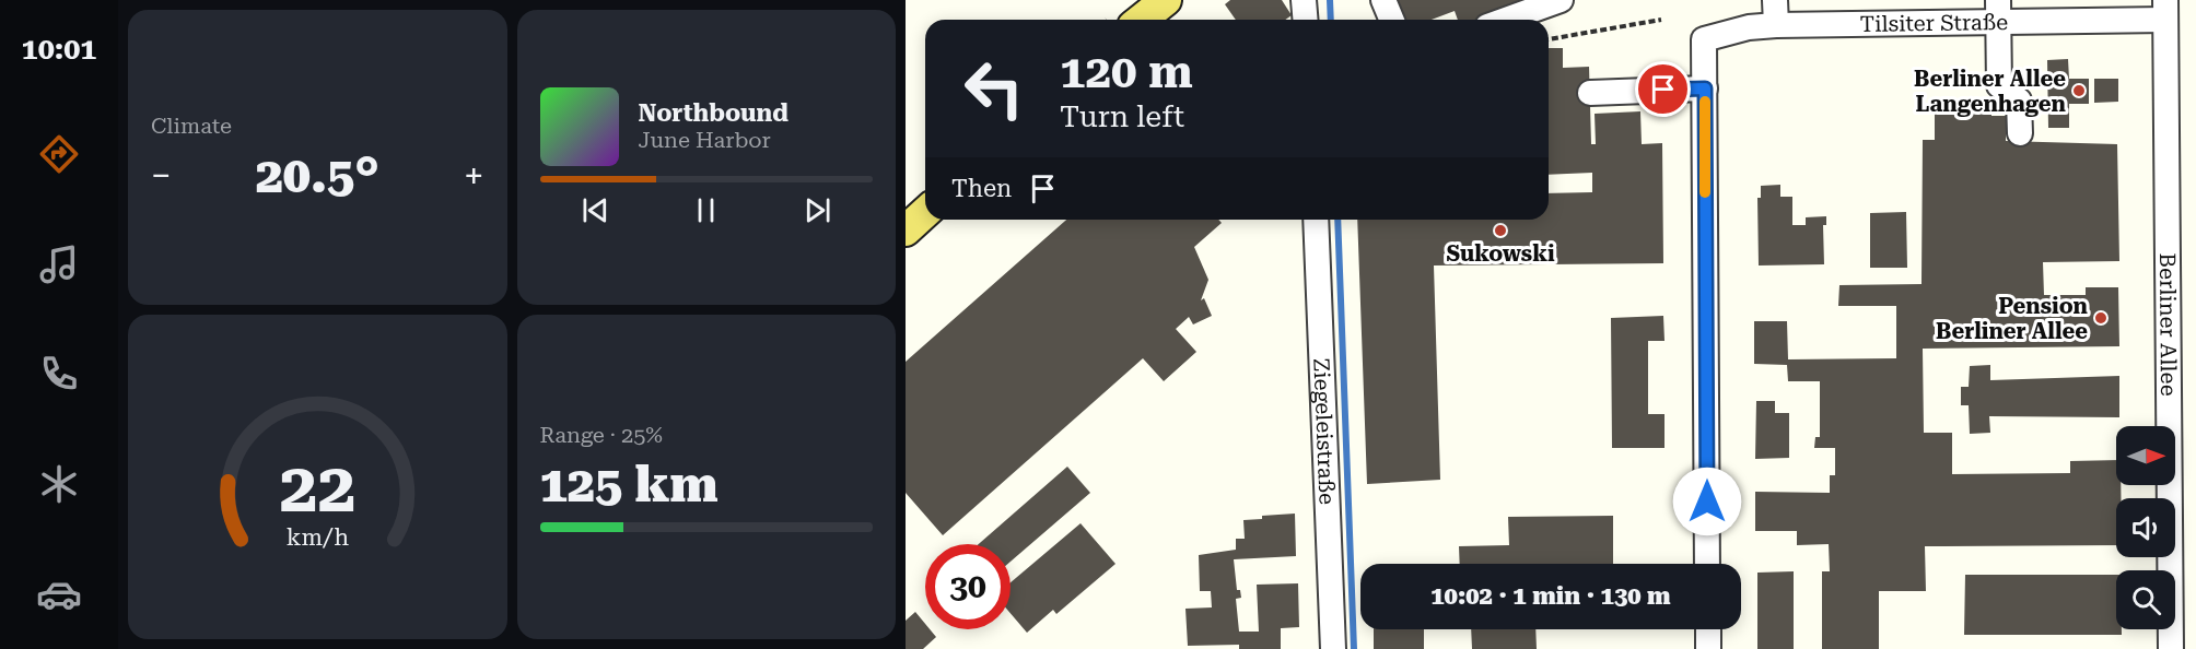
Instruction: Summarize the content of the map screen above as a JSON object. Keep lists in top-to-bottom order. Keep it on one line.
{"streets":{"street":["Tilsiter Straße","Berliner Allee","Ziegeleistraße"]},"crossings":[["Tilsiter Straße","Berliner Allee"]],"places":["Berliner Allee Langenhagen","Sukowski","Pension Berliner Allee"],"north":"right","page":{"tabs":"10:01","tile":["Climate",["Range · 25%","125 km"]],"turn":["120 m","Turn left"],"song":["Northbound","June Harbor"],"heat":["−","20.5°","+"],"then":"Then","limit":"30","trip":"10:02 · 1 min · 130 m","gauge":["22","km/h"]}}
